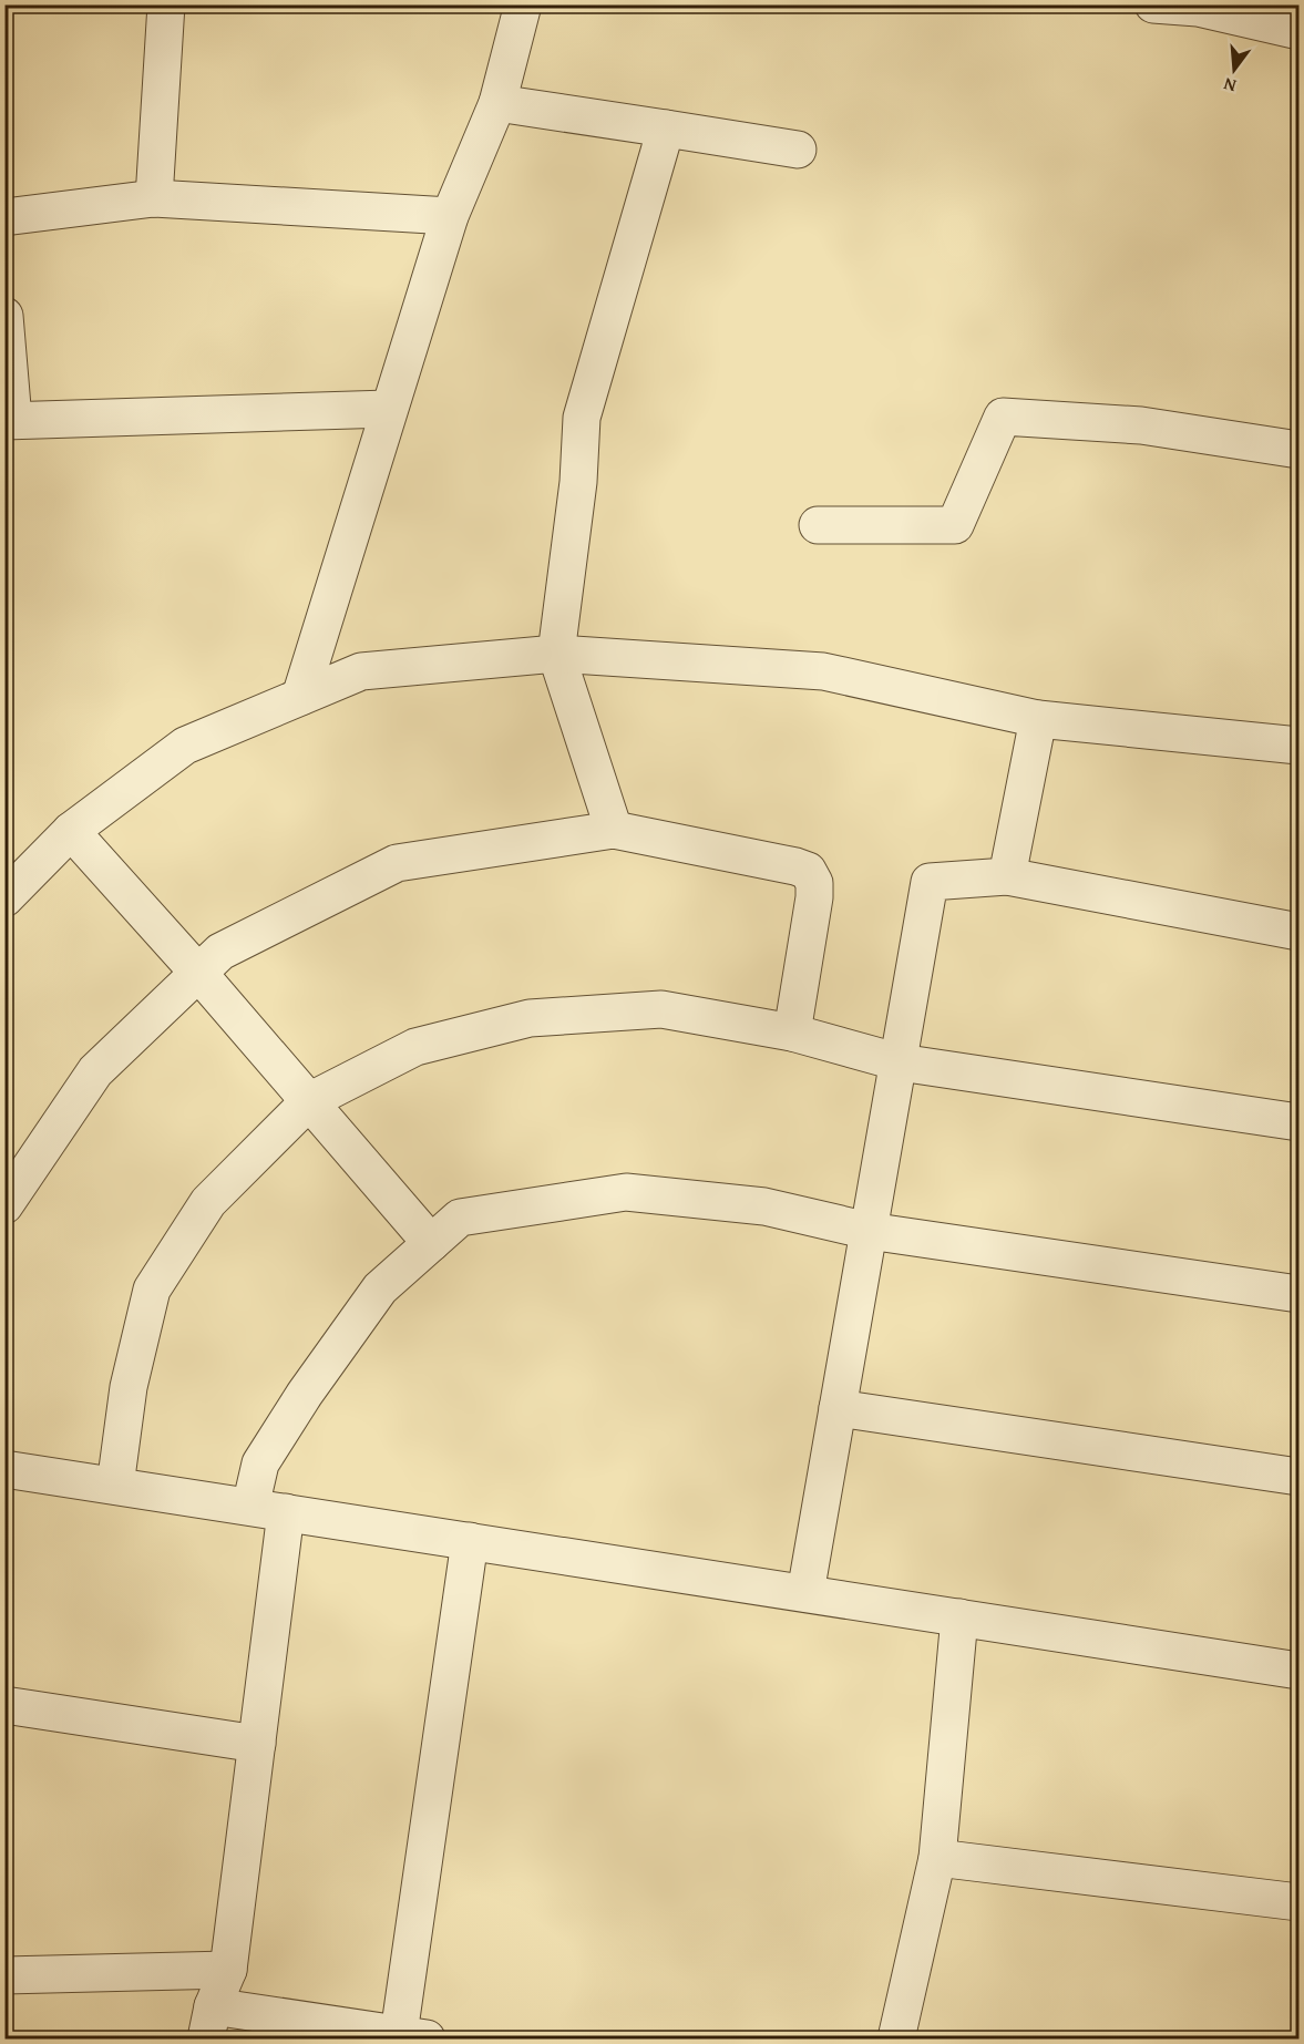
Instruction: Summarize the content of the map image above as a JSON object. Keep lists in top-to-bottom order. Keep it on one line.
{"north":"bottom"}
